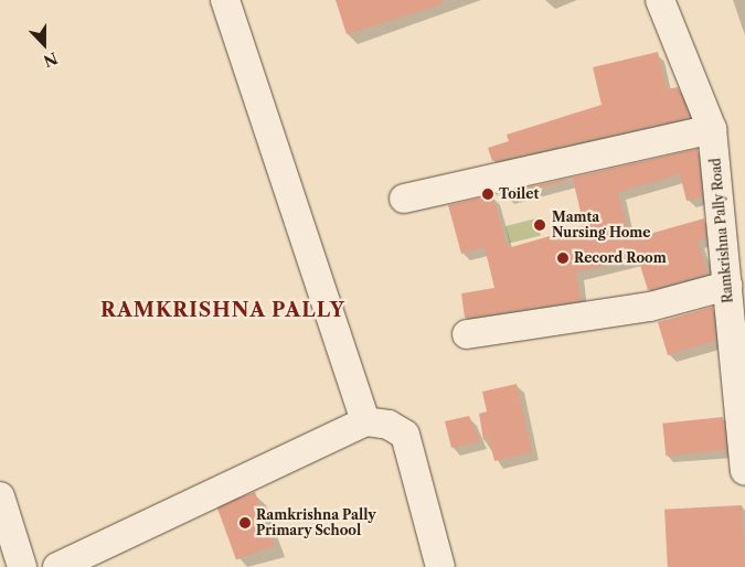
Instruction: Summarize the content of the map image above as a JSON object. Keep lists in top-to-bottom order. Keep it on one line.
{"streets":{"street":["Ramkrishna Pally Road"]},"districts":["RAMKRISHNA PALLY"],"places":["Toilet","Mamta Nursing Home","Record Room","Ramkrishna Pally Primary School"],"north":"bottom"}
